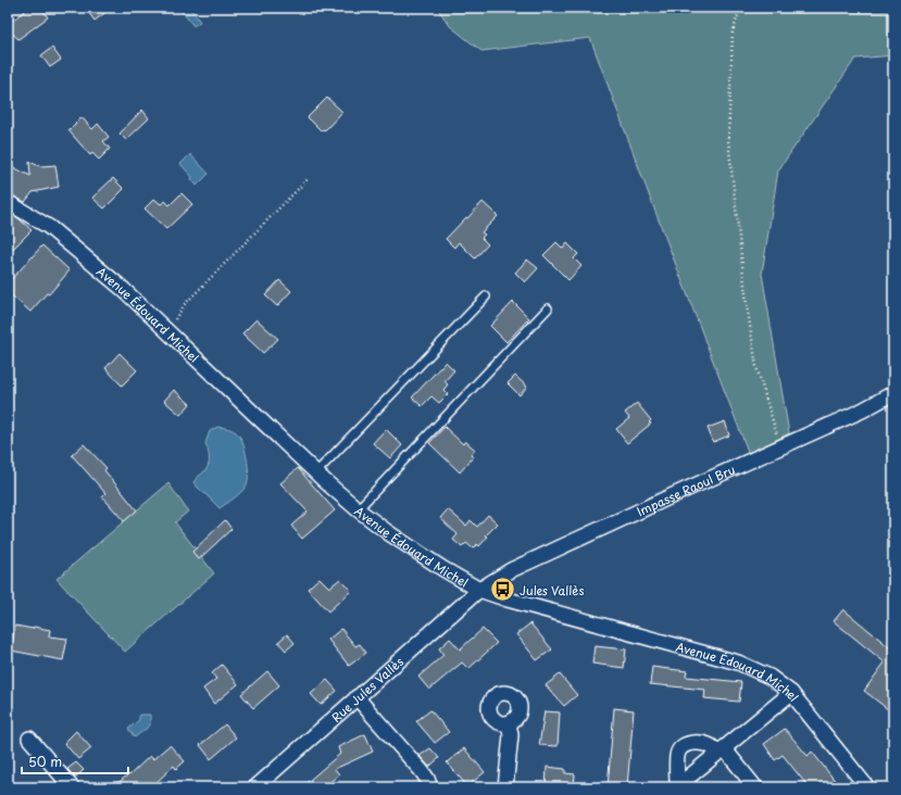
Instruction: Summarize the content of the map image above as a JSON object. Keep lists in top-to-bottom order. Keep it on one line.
{"streets":{"street":["Avenue Édouard Michel","Impasse Raoul Bru","Rue Jules Vallès"]},"crossings":[["Avenue Édouard Michel","Impasse Raoul Bru"],["Avenue Édouard Michel","Rue Jules Vallès"],["Impasse Raoul Bru","Rue Jules Vallès"]],"places":{"bus stop":["Jules Vallès"]},"scale_bar":"50 m"}
